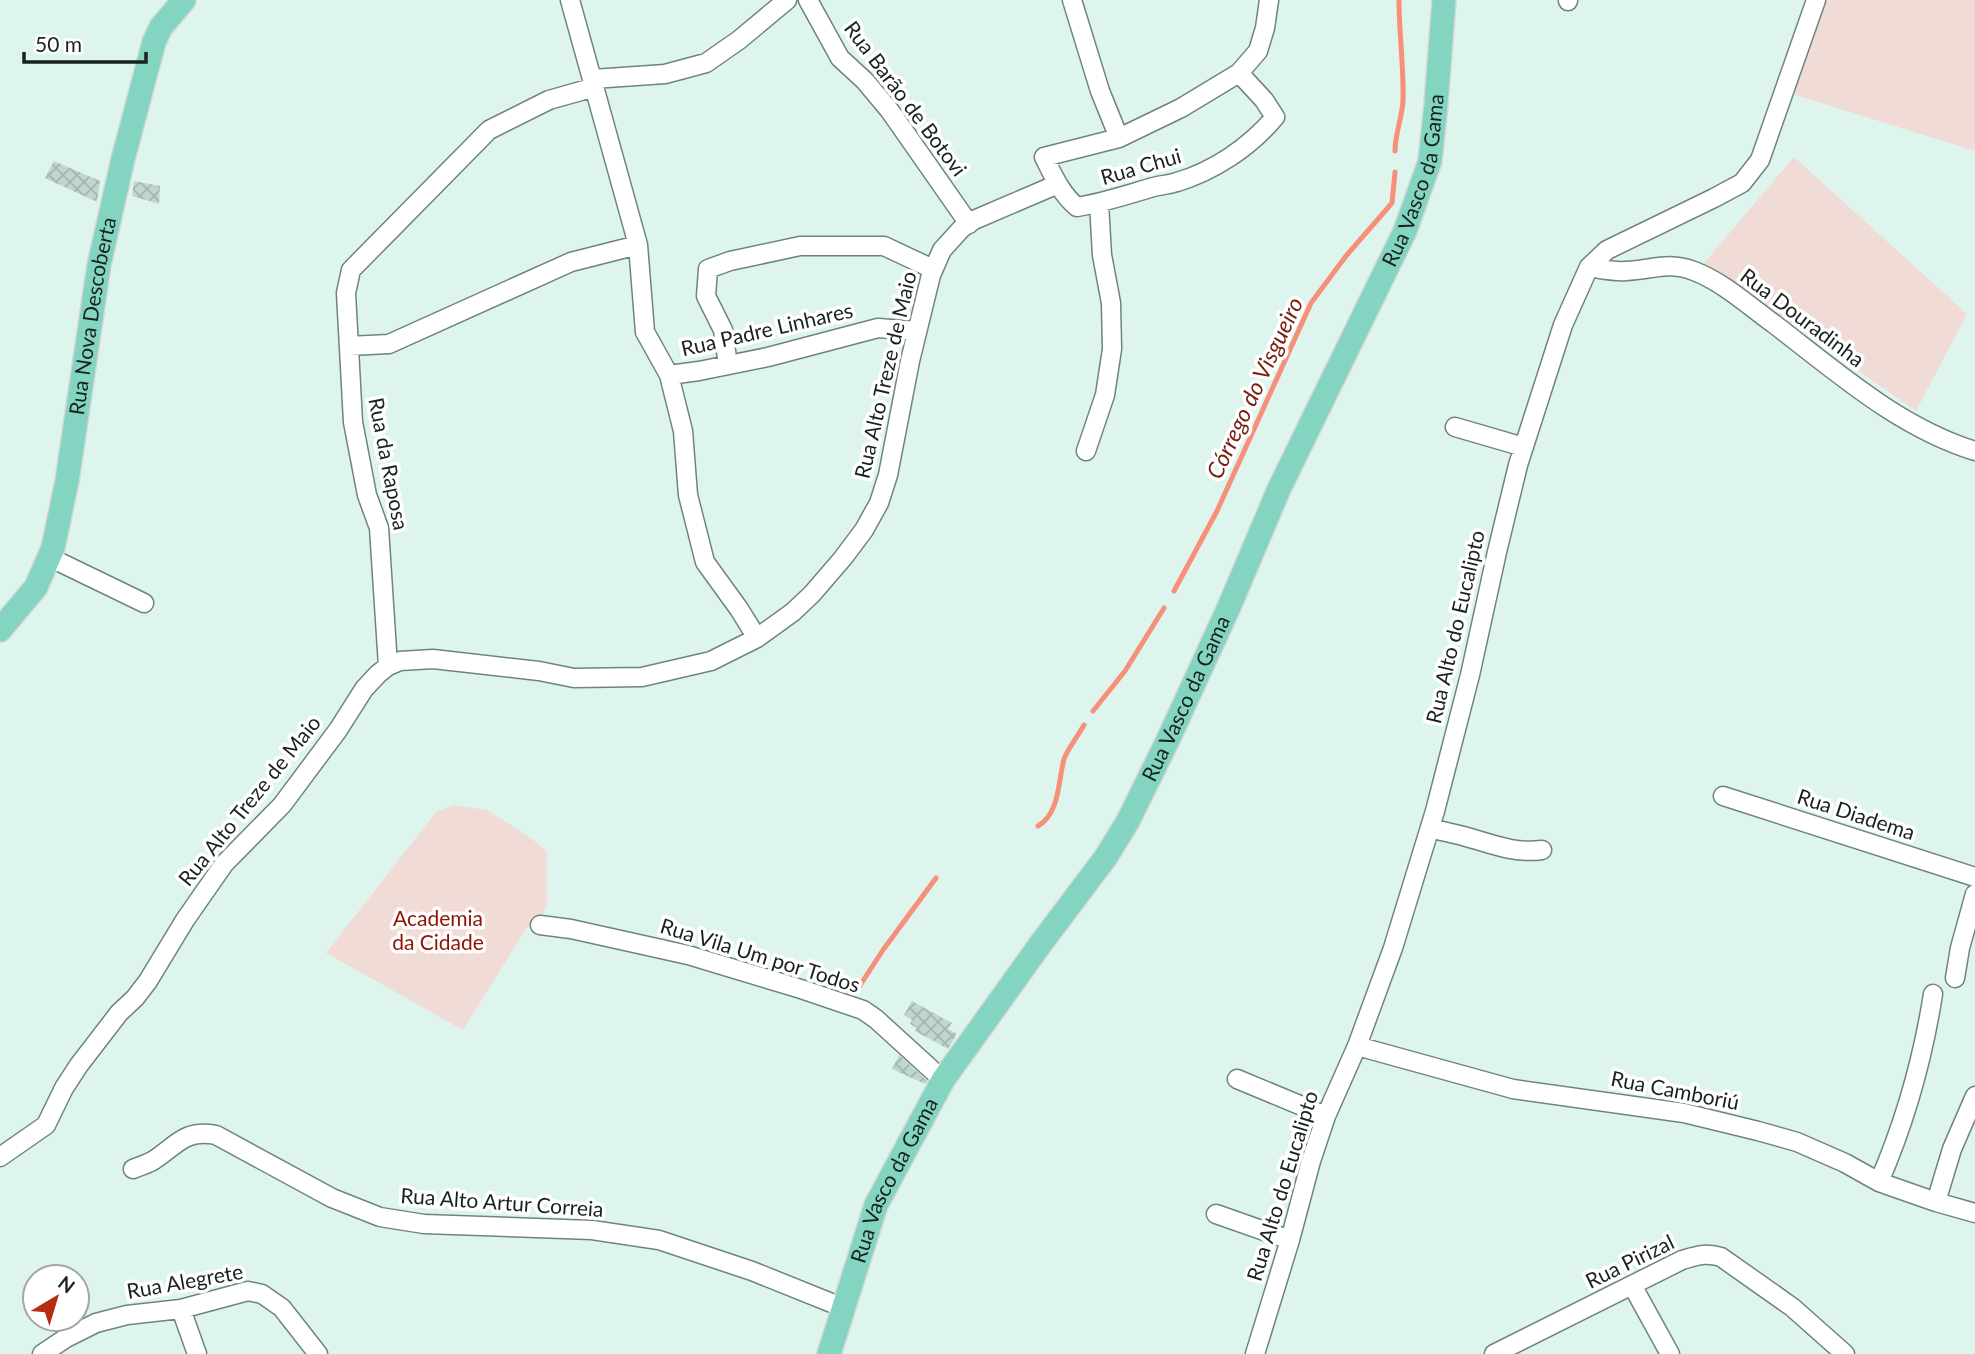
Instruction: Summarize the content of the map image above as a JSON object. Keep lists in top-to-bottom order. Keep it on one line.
{"streets":{"main road":["Rua Vasco da Gama","Rua Nova Descoberta"],"street":["Rua Barão de Botovi","Rua Chui","Rua Douradinha","Rua Padre Linhares","Rua Alto Treze de Maio","Rua da Raposa","Rua Alto do Eucalipto","Rua Diadema","Rua Vila Um por Todos","Rua Camboriú","Rua Alto Artur Correia","Rua Pirizal","Rua Alegrete"]},"crossings":[["Rua Barão de Botovi","Rua Alto Treze de Maio"],["Rua Chui","Rua Alto Treze de Maio"],["Rua Vasco da Gama","Rua Vila Um por Todos"],["Rua Vasco da Gama","Rua Alto Artur Correia"],["Rua Douradinha","Rua Alto do Eucalipto"],["Rua Padre Linhares","Rua Alto Treze de Maio"],["Rua Alto Treze de Maio","Rua da Raposa"],["Rua Alto do Eucalipto","Rua Camboriú"]],"water":["Córrego do Visgueiro"],"parks":["Academia da Cidade"],"scale_bar":"50 m","north":"top right"}
